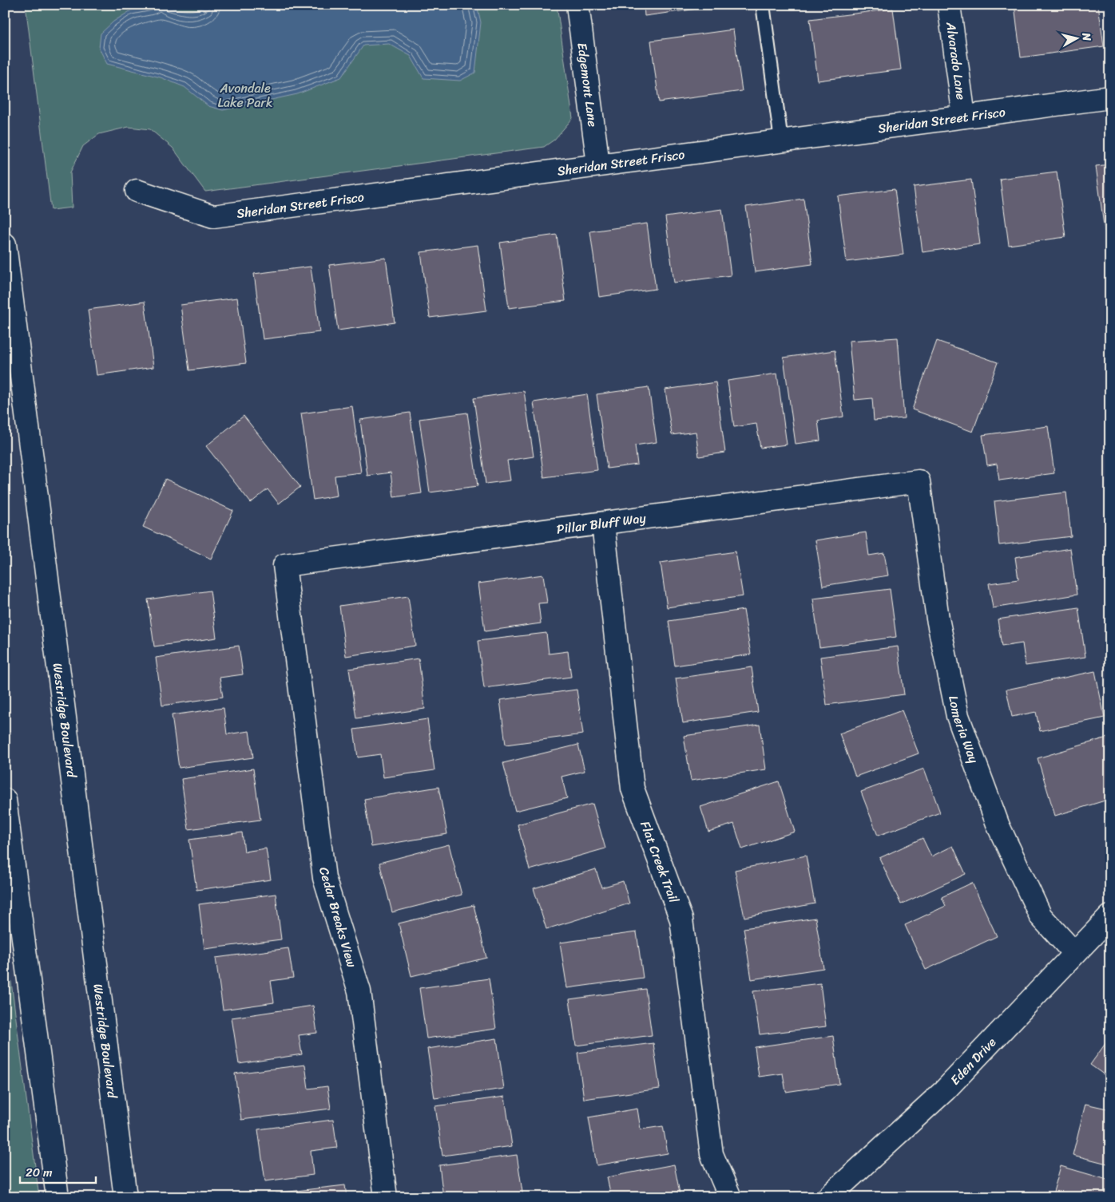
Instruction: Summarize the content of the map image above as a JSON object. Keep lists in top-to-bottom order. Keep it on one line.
{"streets":{"street":["Alvarado Lane","Edgemont Lane","Sheridan Street Frisco","Pillar Bluff Way","Westridge Boulevard","Lomeria Way","Flat Creek Trail","Cedar Breaks View","Eden Drive"]},"crossings":[["Alvarado Lane","Sheridan Street Frisco"],["Edgemont Lane","Sheridan Street Frisco"],["Pillar Bluff Way","Lomeria Way"],["Pillar Bluff Way","Flat Creek Trail"],["Pillar Bluff Way","Cedar Breaks View"],["Lomeria Way","Eden Drive"]],"parks":["Avondale Lake Park"],"scale_bar":"20 m","north":"right"}
